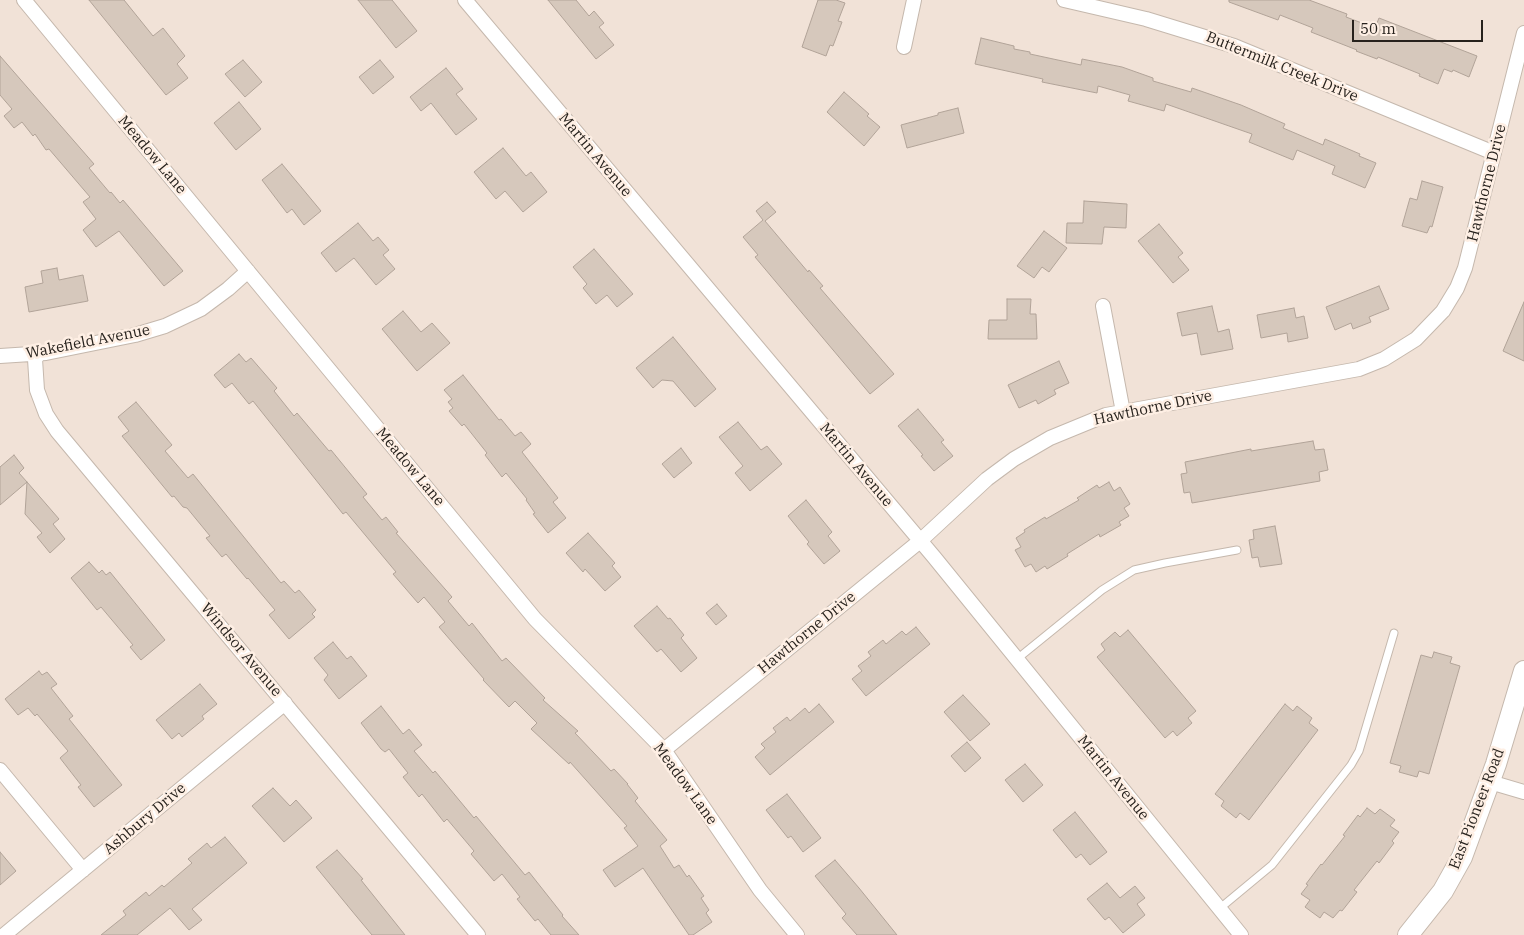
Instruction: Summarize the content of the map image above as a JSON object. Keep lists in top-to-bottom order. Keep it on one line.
{"streets":{"main road":["East Pioneer Road"],"street":["Buttermilk Creek Drive","Meadow Lane","Martin Avenue","Hawthorne Drive","Wakefield Avenue","Windsor Avenue","Ashbury Drive"]},"crossings":[["Buttermilk Creek Drive","Hawthorne Drive"],["Meadow Lane","Hawthorne Drive"],["Meadow Lane","Wakefield Avenue"],["Martin Avenue","Hawthorne Drive"],["Wakefield Avenue","Windsor Avenue"],["Windsor Avenue","Ashbury Drive"]],"scale_bar":"50 m"}
